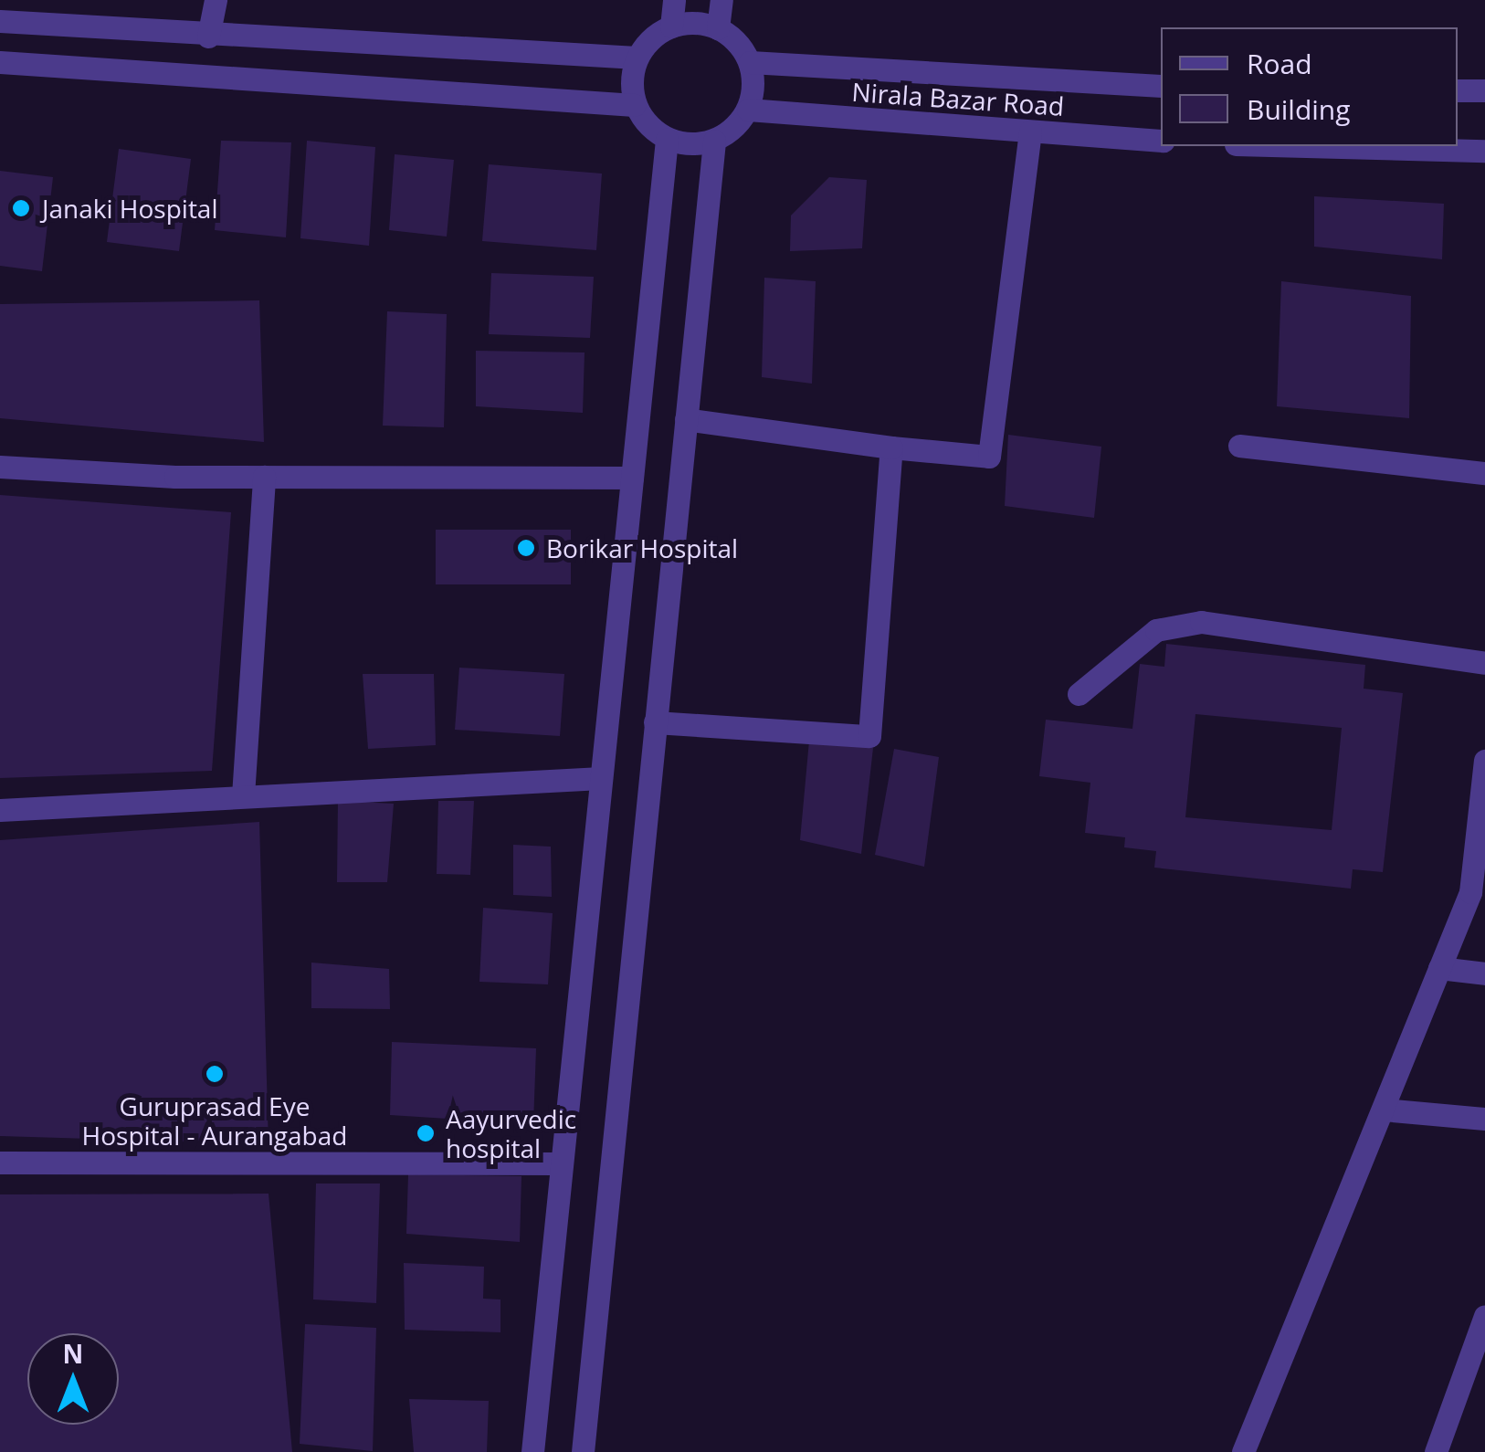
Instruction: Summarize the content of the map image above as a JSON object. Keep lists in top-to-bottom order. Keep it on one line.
{"streets":{"street":["Nirala Bazar Road"]},"places":["Janaki Hospital","Borikar Hospital","Guruprasad Eye Hospital - Aurangabad","Aayurvedic hospital"],"legend":["Road","Building"],"north":"top"}
